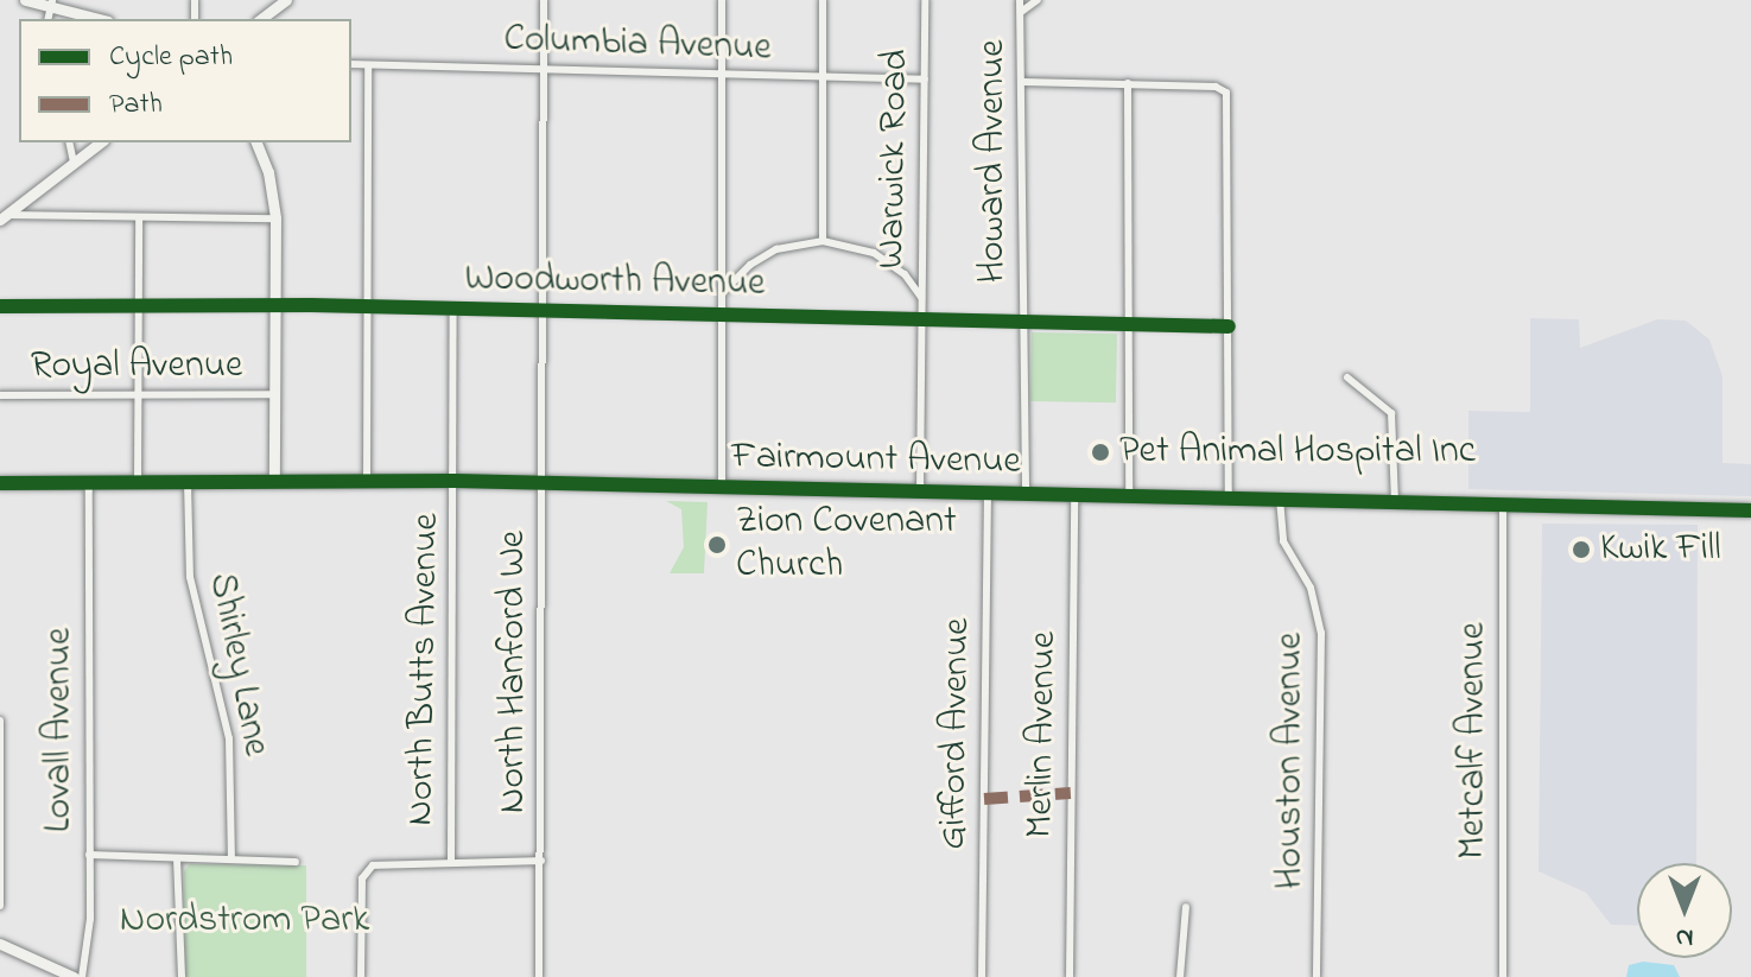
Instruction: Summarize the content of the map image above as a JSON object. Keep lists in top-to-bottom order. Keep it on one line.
{"streets":{"main road":["Fairmount Avenue"],"street":["Columbia Avenue","Warwick Road","Howard Avenue","Woodworth Avenue","Royal Avenue","Shirley Lane","North Butts Avenue","North Hanford We","Lovall Avenue","Gifford Avenue","Merlin Avenue","Metcalf Avenue","Houston Avenue"]},"crossings":[["Columbia Avenue","Warwick Road"],["Columbia Avenue","North Hanford We"],["Warwick Road","Woodworth Avenue"],["Warwick Road","Fairmount Avenue"],["Howard Avenue","Woodworth Avenue"],["Howard Avenue","Fairmount Avenue"],["Woodworth Avenue","North Butts Avenue"],["Woodworth Avenue","North Hanford We"],["Fairmount Avenue","Shirley Lane"],["Fairmount Avenue","North Butts Avenue"],["Fairmount Avenue","North Hanford We"],["Fairmount Avenue","Lovall Avenue"],["Fairmount Avenue","Gifford Avenue"],["Fairmount Avenue","Merlin Avenue"],["Fairmount Avenue","Metcalf Avenue"],["Fairmount Avenue","Houston Avenue"]],"parks":["Nordstrom Park"],"places":["Pet Animal Hospital Inc","Zion Covenant Church","Kwik Fill"],"legend":["Cycle path","Path"],"north":"bottom"}
